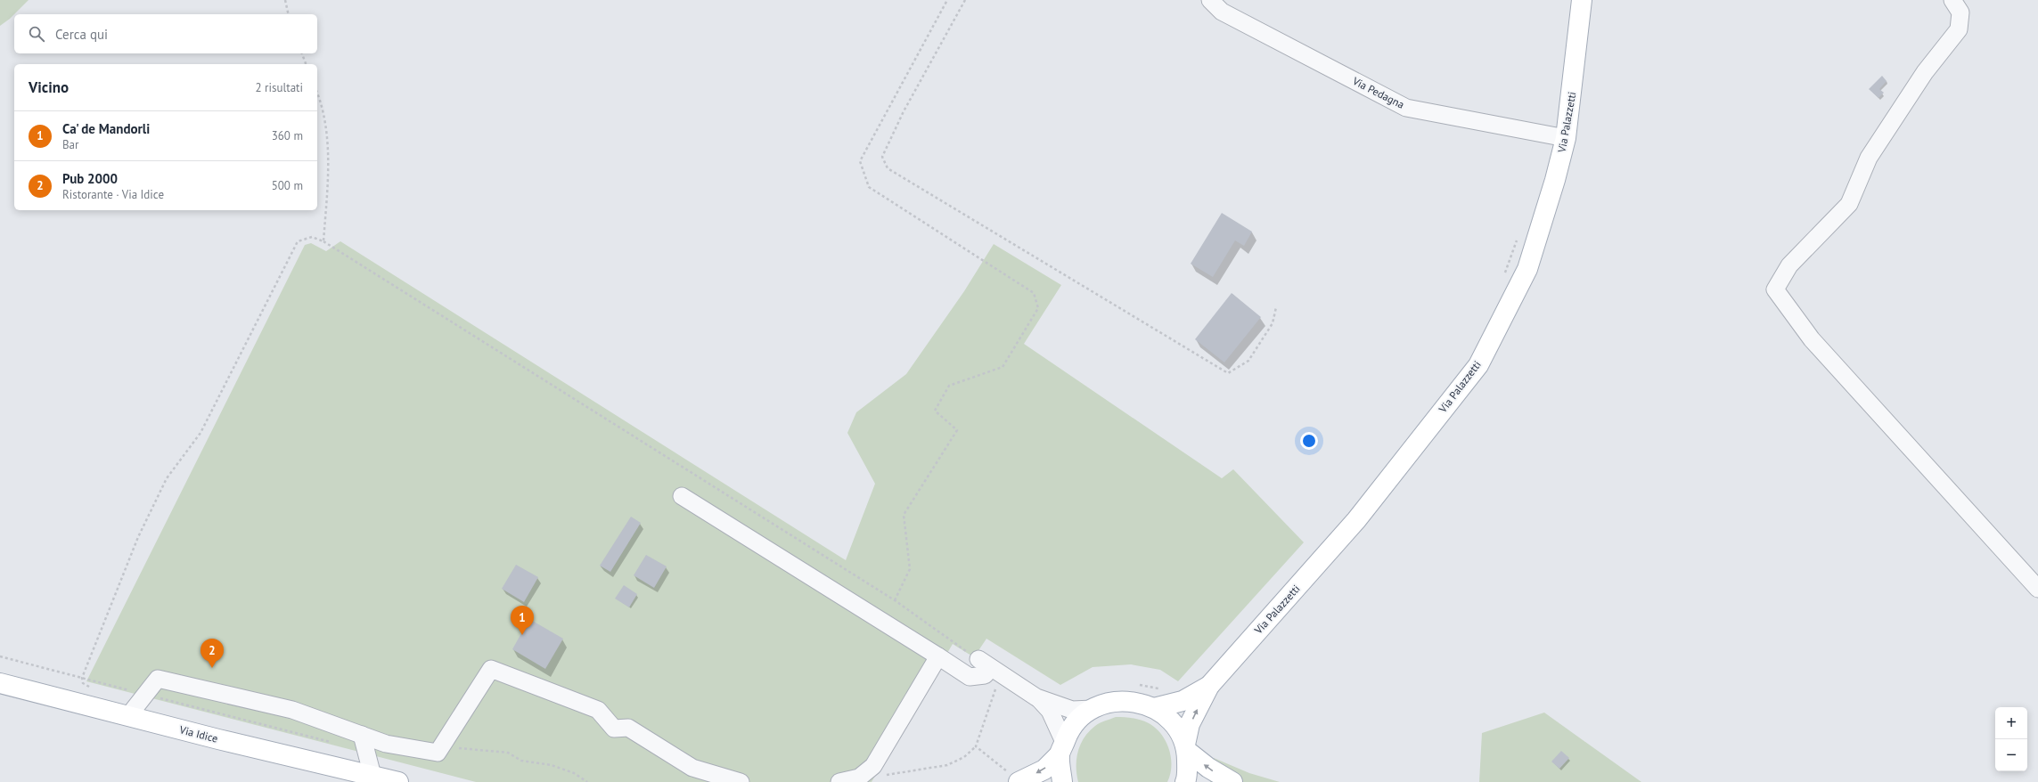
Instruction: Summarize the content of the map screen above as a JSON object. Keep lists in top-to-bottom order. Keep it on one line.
{"streets":{"main road":["Via Palazzetti","Via Idice"],"street":["Via Pedagna"]},"crossings":[["Via Pedagna","Via Palazzetti"]],"page":{"search":"Cerca qui","heading":["Vicino","2 risultati"],"list":[{"mark":"1","name":"Ca' de Mandorli","note":"Bar","value":"360 m"},{"mark":"2","name":"Pub 2000","note":"Ristorante · Via Idice","value":"500 m"}],"pins":["1","2"],"map_buttons":["+","−"]}}
